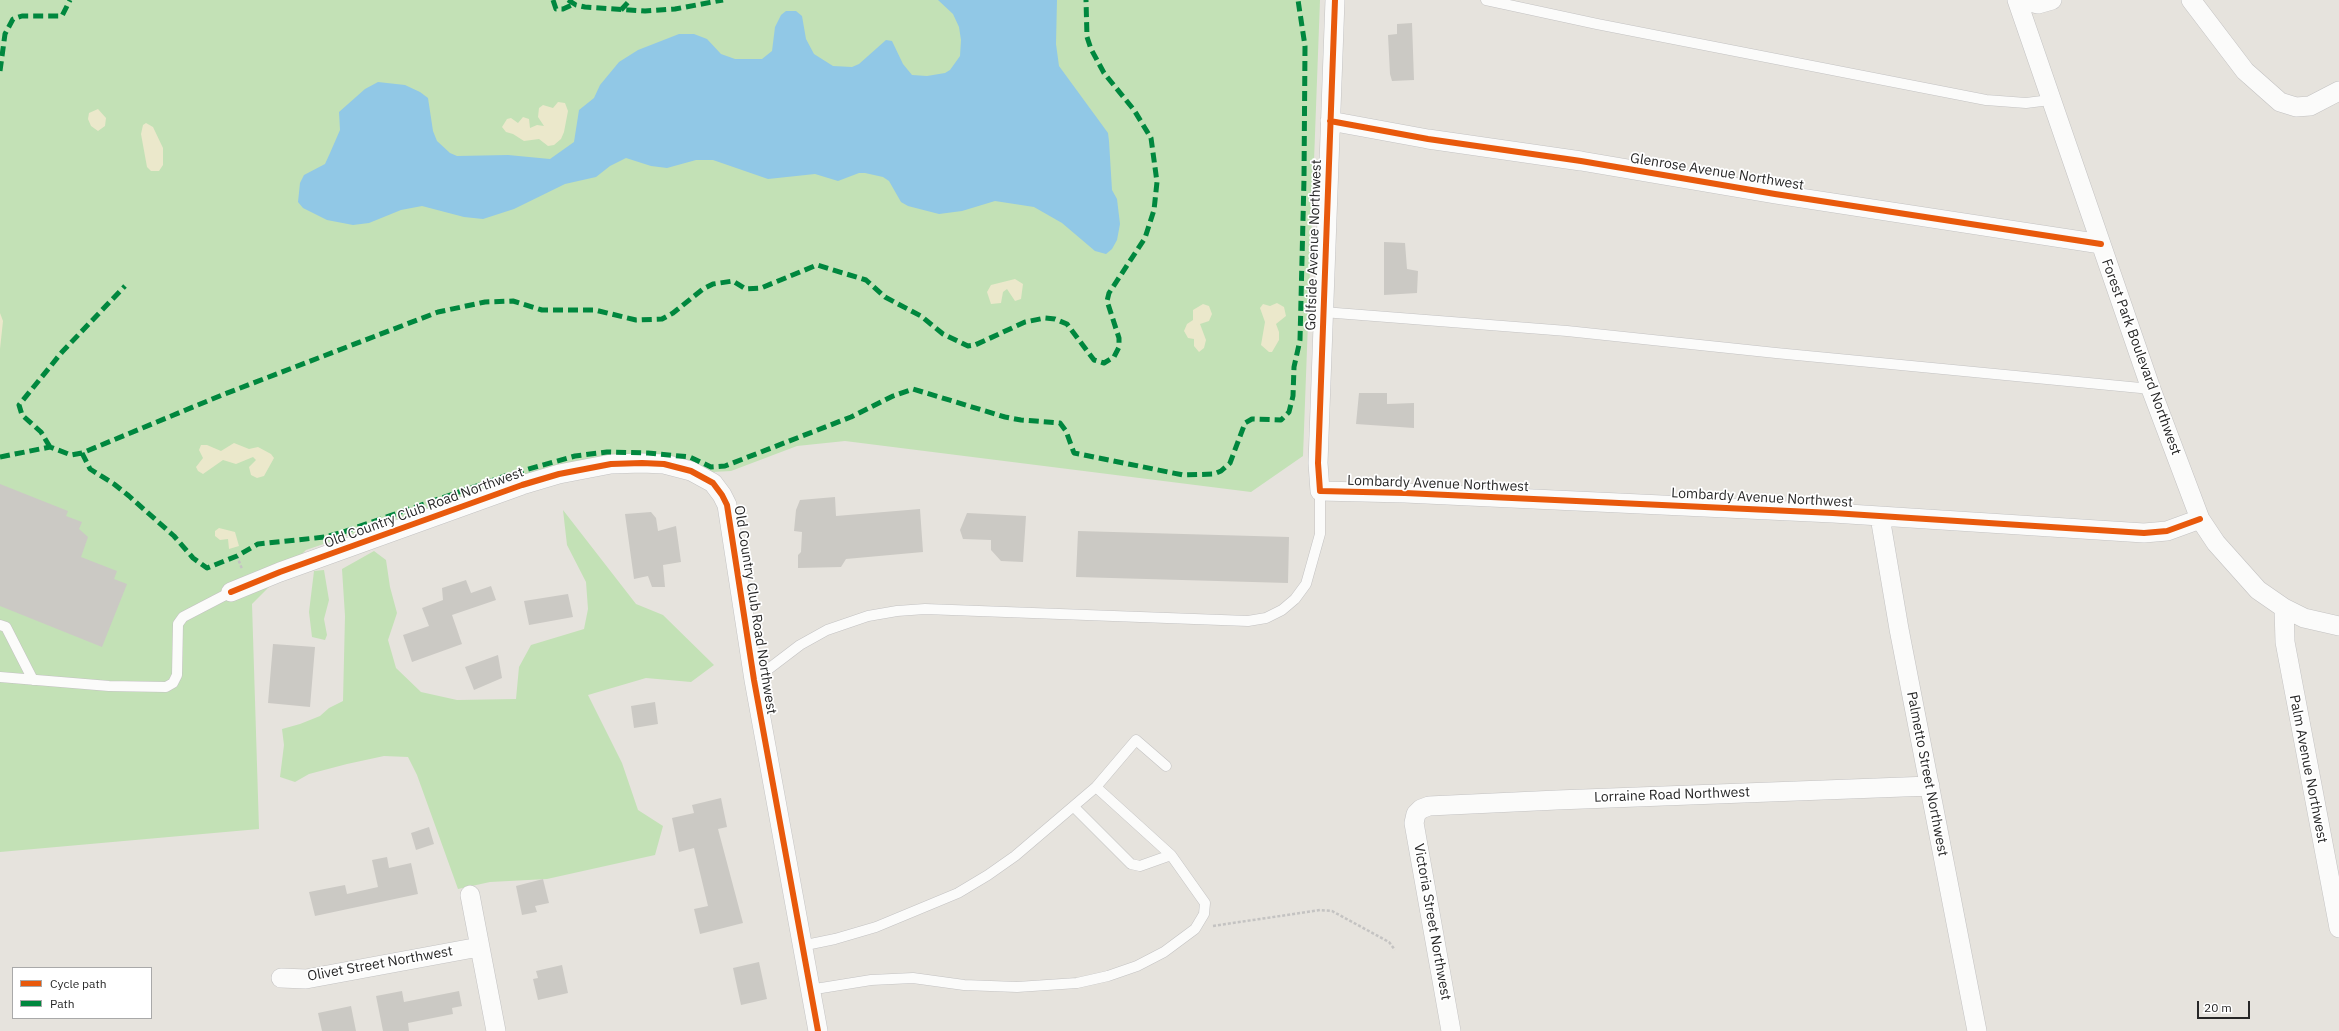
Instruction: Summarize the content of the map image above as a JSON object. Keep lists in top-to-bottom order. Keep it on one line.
{"streets":{"street":["Glenrose Avenue Northwest","Golfside Avenue Northwest","Forest Park Boulevard Northwest","Lombardy Avenue Northwest","Old Country Club Road Northwest","Palm Avenue Northwest","Palmetto Street Northwest","Lorraine Road Northwest","Victoria Street Northwest","Olivet Street Northwest"]},"crossings":[["Glenrose Avenue Northwest","Golfside Avenue Northwest"],["Glenrose Avenue Northwest","Forest Park Boulevard Northwest"],["Golfside Avenue Northwest","Lombardy Avenue Northwest"],["Forest Park Boulevard Northwest","Lombardy Avenue Northwest"],["Forest Park Boulevard Northwest","Palm Avenue Northwest"],["Lombardy Avenue Northwest","Palmetto Street Northwest"],["Palmetto Street Northwest","Lorraine Road Northwest"],["Lorraine Road Northwest","Victoria Street Northwest"]],"legend":["Cycle path","Path"],"scale_bar":"20 m"}
